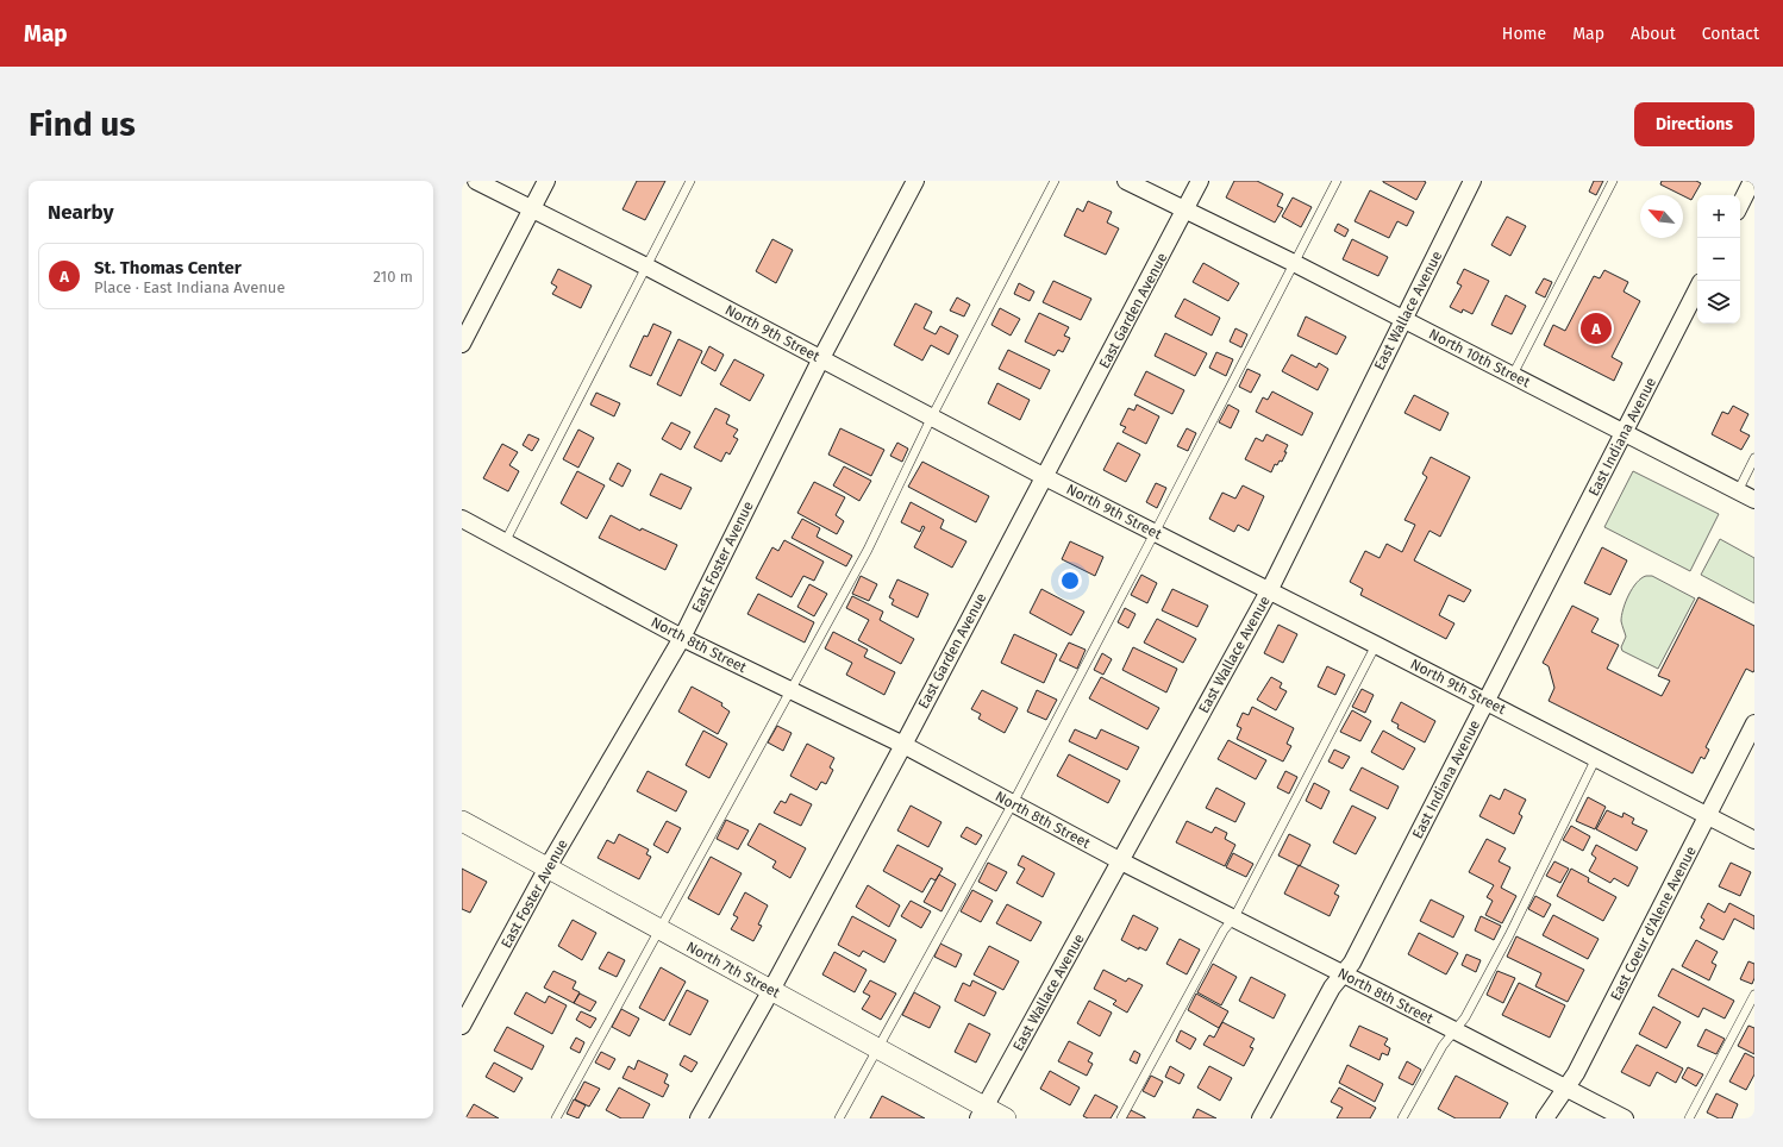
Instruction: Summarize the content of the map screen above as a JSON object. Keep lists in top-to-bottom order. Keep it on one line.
{"streets":{"street":["East Garden Avenue","East Wallace Avenue","North 9th Street","North 10th Street","East Indiana Avenue","East Foster Avenue","North 8th Street","East Coeur d'Alene Avenue","North 7th Street"]},"crossings":[["East Garden Avenue","North 9th Street"],["East Garden Avenue","North 10th Street"],["East Garden Avenue","North 8th Street"],["East Garden Avenue","North 7th Street"],["East Wallace Avenue","North 9th Street"],["East Wallace Avenue","North 10th Street"],["East Wallace Avenue","North 8th Street"],["East Wallace Avenue","North 7th Street"],["North 9th Street","East Indiana Avenue"],["North 9th Street","East Foster Avenue"],["North 9th Street","East Coeur d'Alene Avenue"],["North 10th Street","East Indiana Avenue"],["East Indiana Avenue","North 8th Street"],["East Foster Avenue","North 8th Street"],["East Foster Avenue","North 7th Street"],["North 8th Street","East Coeur d'Alene Avenue"]],"north":"top left","page":{"header":"Map","nav":["Home","Map","About","Contact"],"buttons":"Directions","title":"Find us","heading":"Nearby","map_buttons":["+","−"],"list":[{"mark":"A","name":"St. Thomas Center","note":"Place · East Indiana Avenue","value":"210 m"}],"pins":"A"}}
